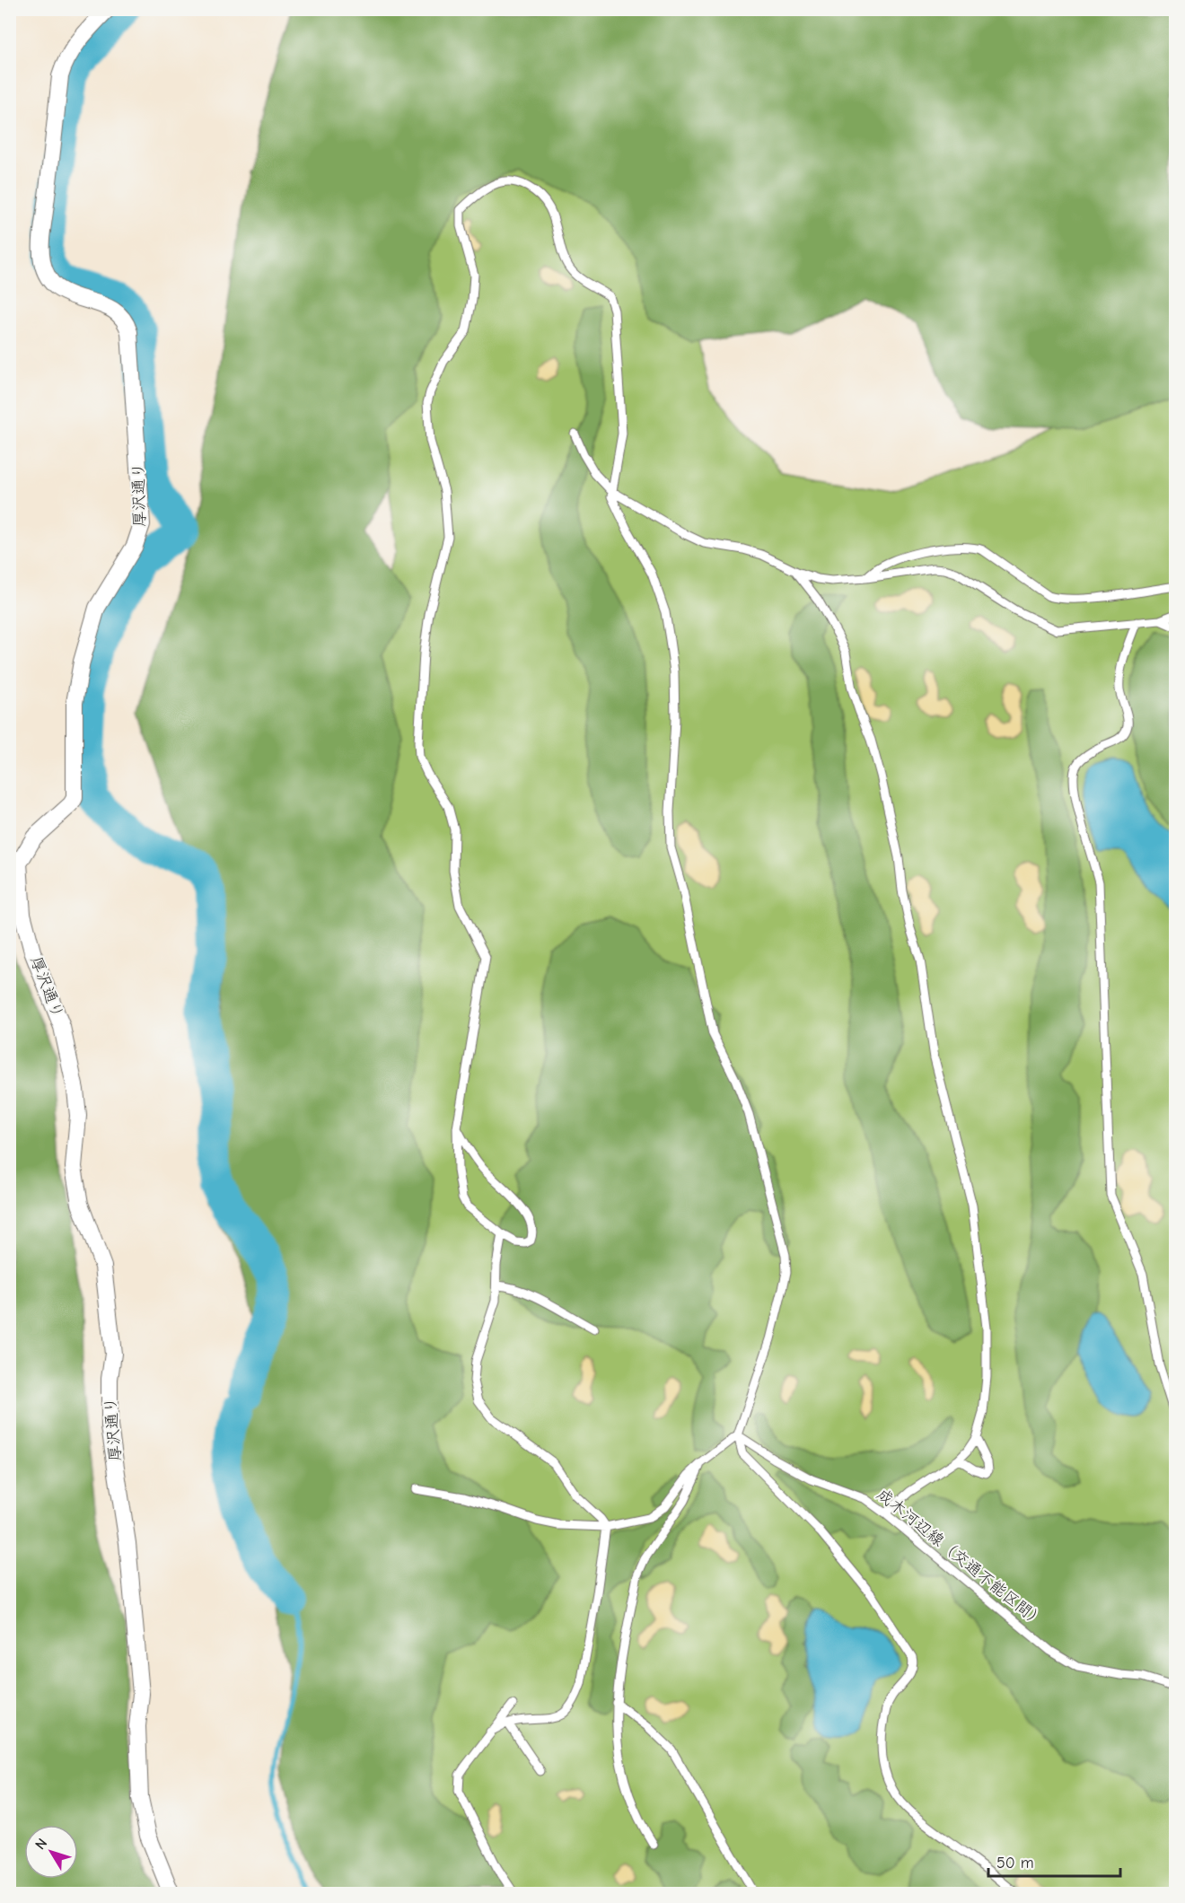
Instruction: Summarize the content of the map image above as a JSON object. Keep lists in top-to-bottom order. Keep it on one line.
{"streets":{"street":["厚沢通り"],"lane":["成木河辺線（交通不能区間）"]},"scale_bar":"50 m","north":"top left"}
